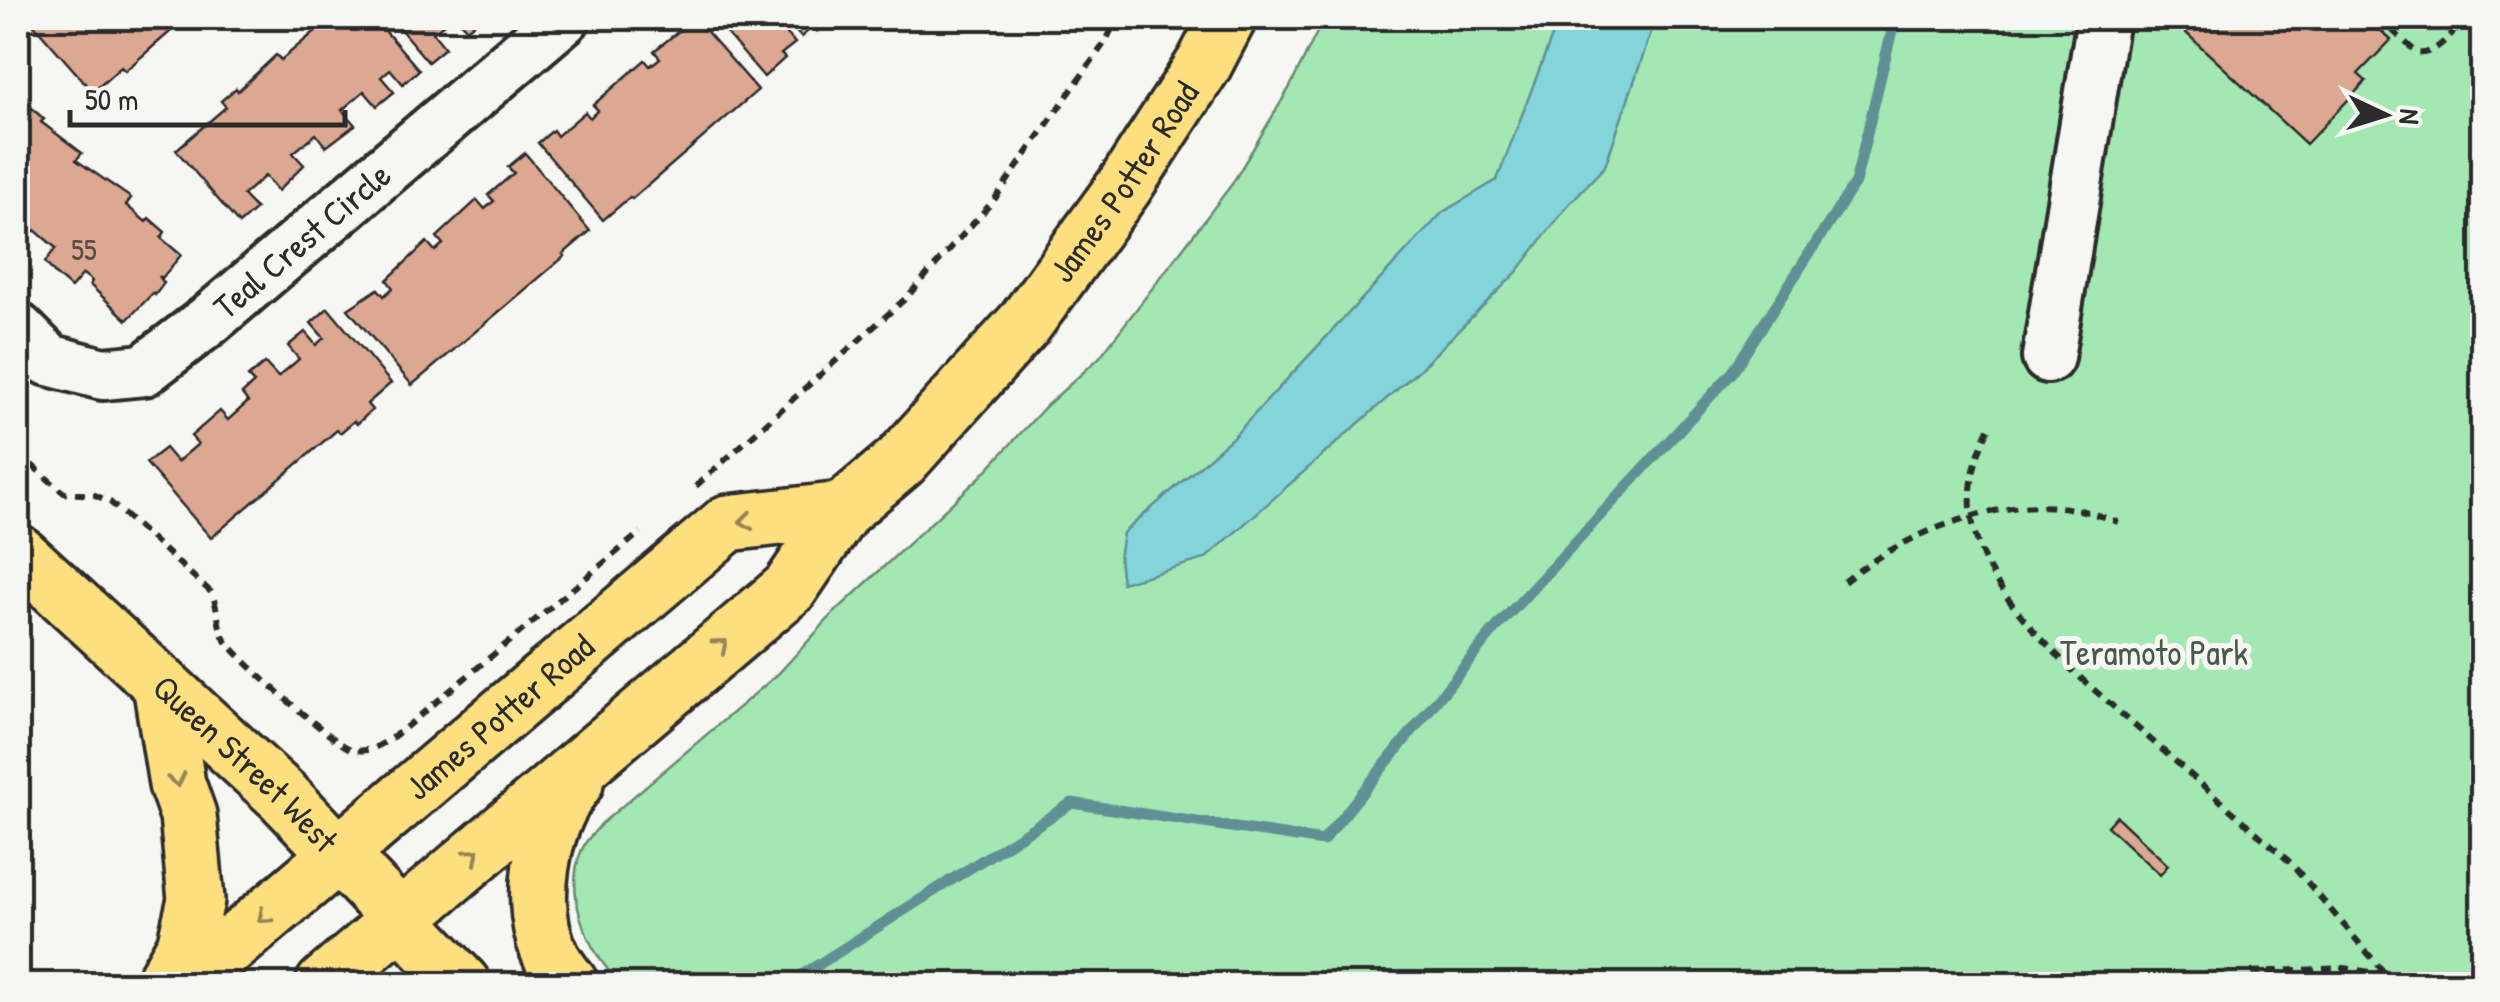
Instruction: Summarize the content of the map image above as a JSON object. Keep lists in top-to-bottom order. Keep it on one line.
{"streets":{"main road":["James Potter Road","Queen Street West"],"street":["Teal Crest Circle"]},"crossings":[["James Potter Road","Queen Street West"]],"parks":["Teramoto Park"],"house_numbers":["55"],"scale_bar":"50 m","north":"right"}
